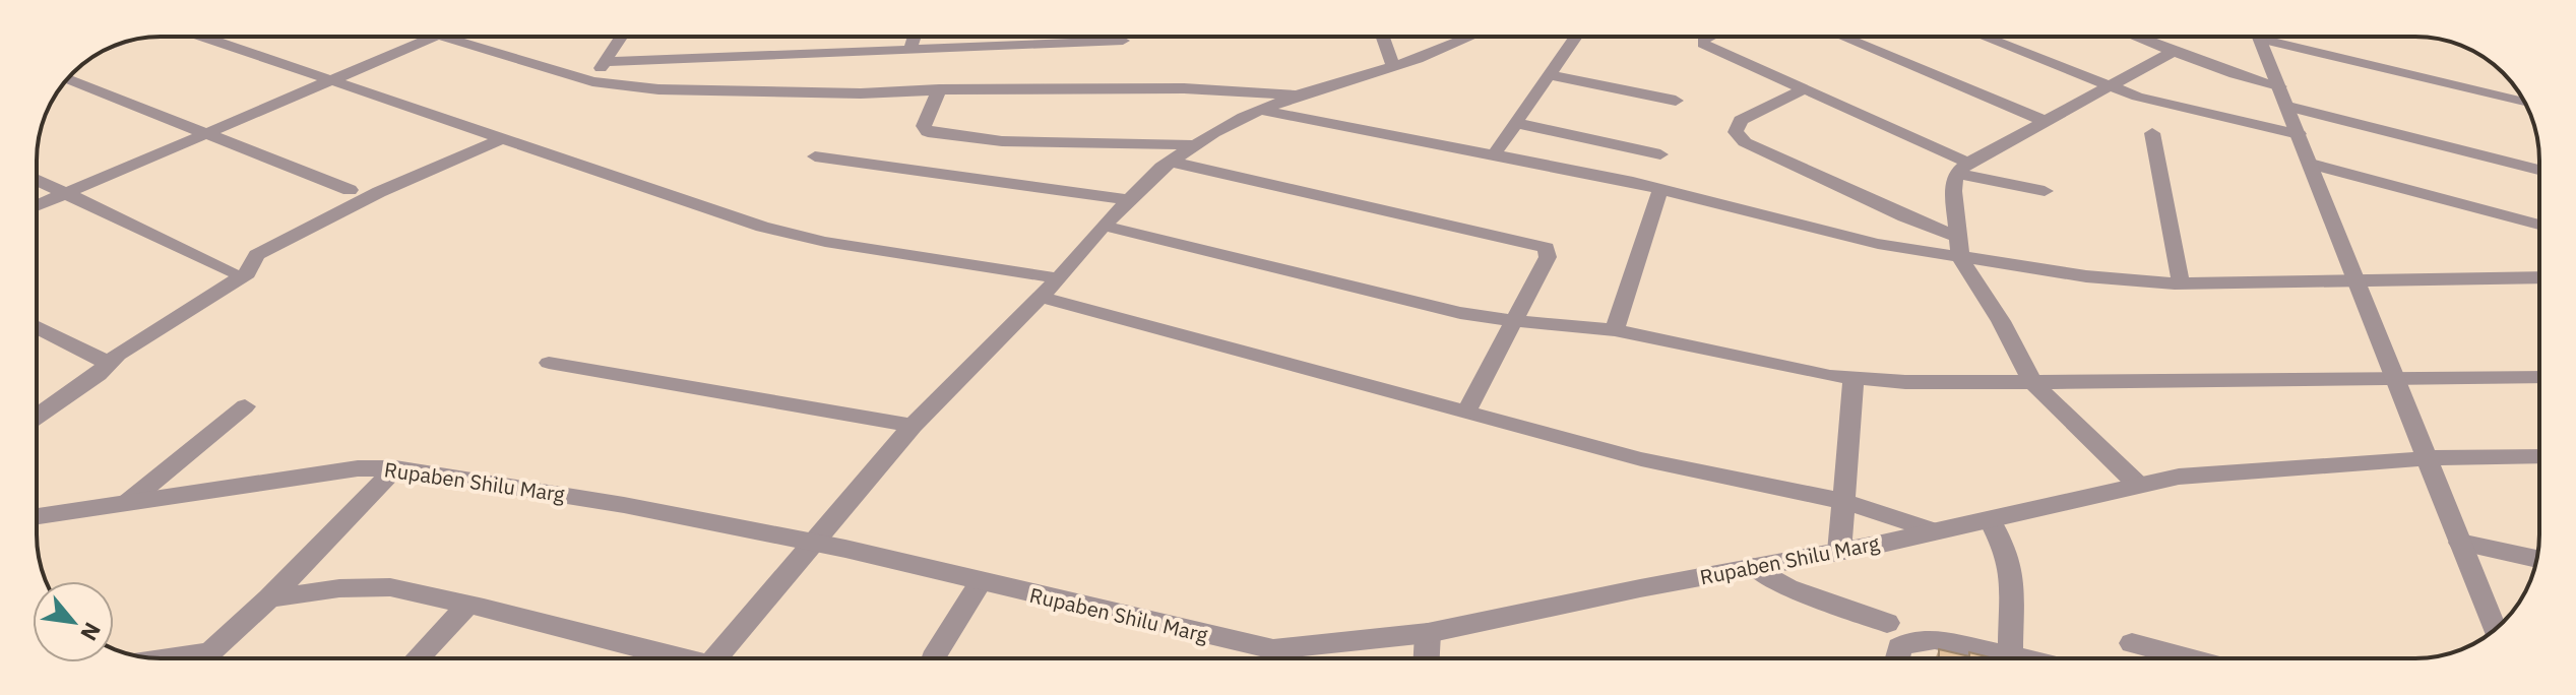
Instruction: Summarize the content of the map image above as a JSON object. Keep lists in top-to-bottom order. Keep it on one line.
{"streets":{"street":["Rupaben Shilu Marg"]},"north":"bottom right"}
